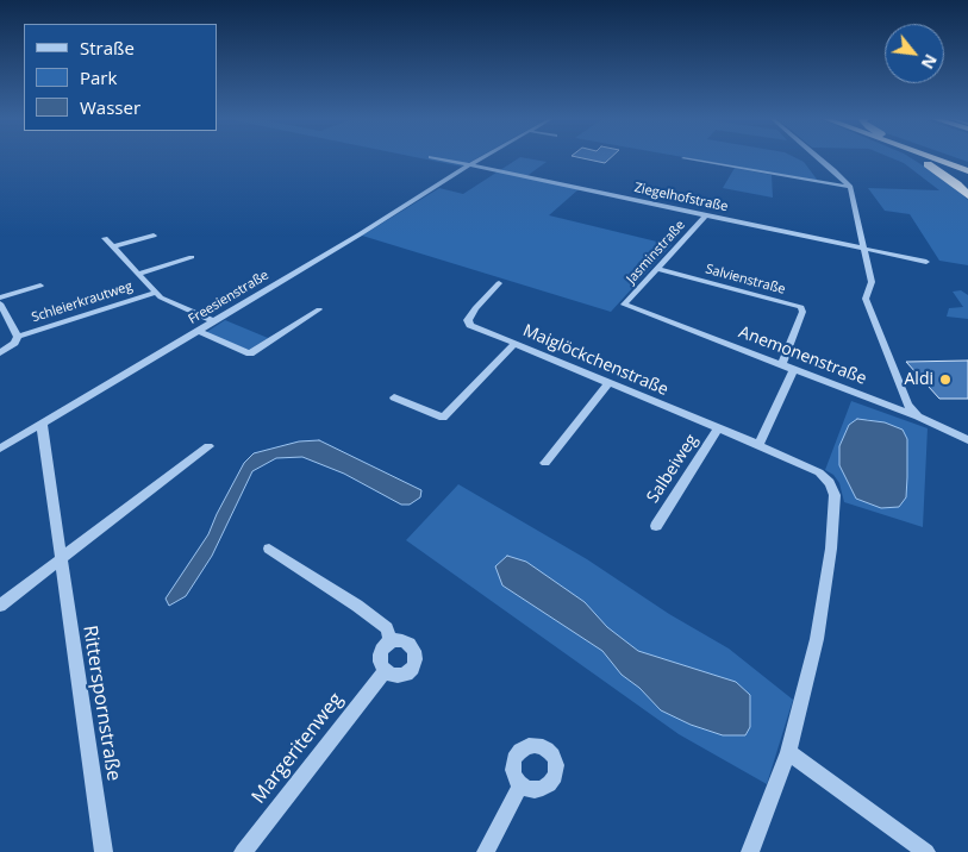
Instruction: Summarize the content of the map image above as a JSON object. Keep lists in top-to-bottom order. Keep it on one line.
{"streets":{"street":["Ziegelhofstraße","Jasminstraße","Salvienstraße","Freesienstraße","Schleierkrautweg","Anemonenstraße","Maiglöckchenstraße","Salbeiweg","Ritterspornstraße","Margeritenweg"]},"crossings":[["Ziegelhofstraße","Jasminstraße"],["Ziegelhofstraße","Freesienstraße"],["Jasminstraße","Salvienstraße"],["Jasminstraße","Anemonenstraße"],["Salvienstraße","Anemonenstraße"],["Freesienstraße","Ritterspornstraße"],["Maiglöckchenstraße","Salbeiweg"]],"places":["Aldi"],"legend":["Straße","Park","Wasser"],"north":"bottom right"}
